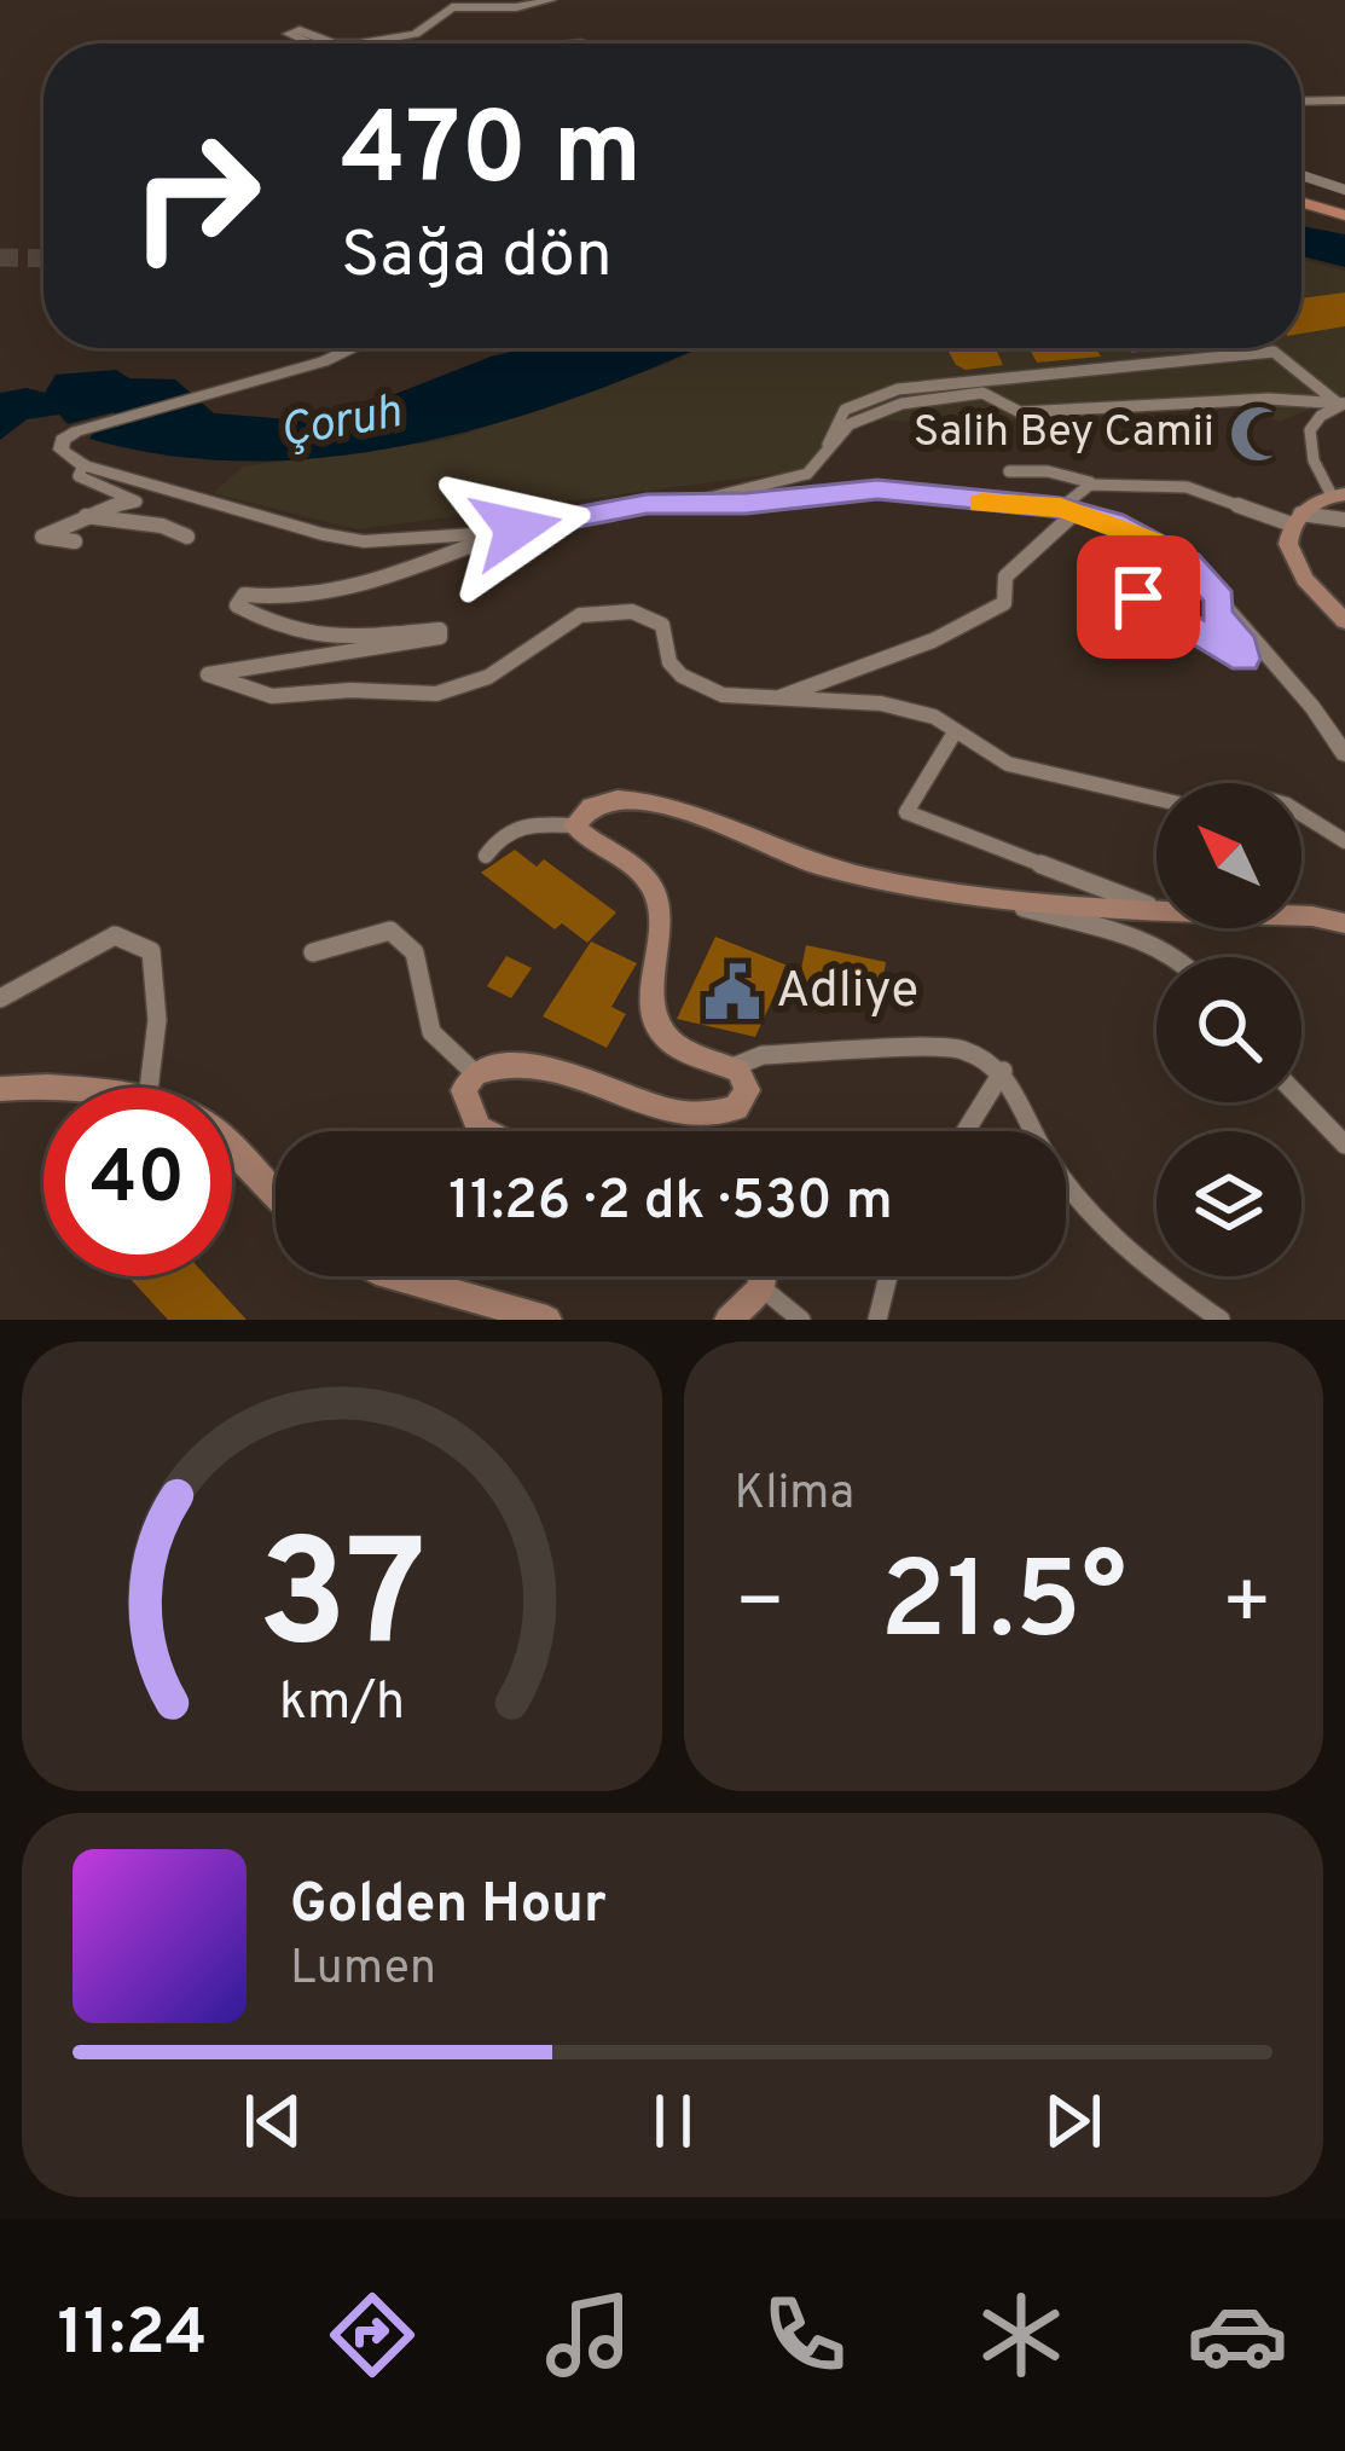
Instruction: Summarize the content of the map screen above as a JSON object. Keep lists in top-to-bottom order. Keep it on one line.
{"water":["Çoruh"],"places":{"mosque":["Salih Bey Camii"],"public building":["Adliye"]},"north":"top left","page":{"turn":["470 m","Sağa dön"],"limit":"40","trip":"11:26 · 2 dk · 530 m","tile":"Klima","heat":["−","21.5°","+"],"song":["Golden Hour","Lumen"],"tabs":"11:24","gauge":["37","km/h"]}}
